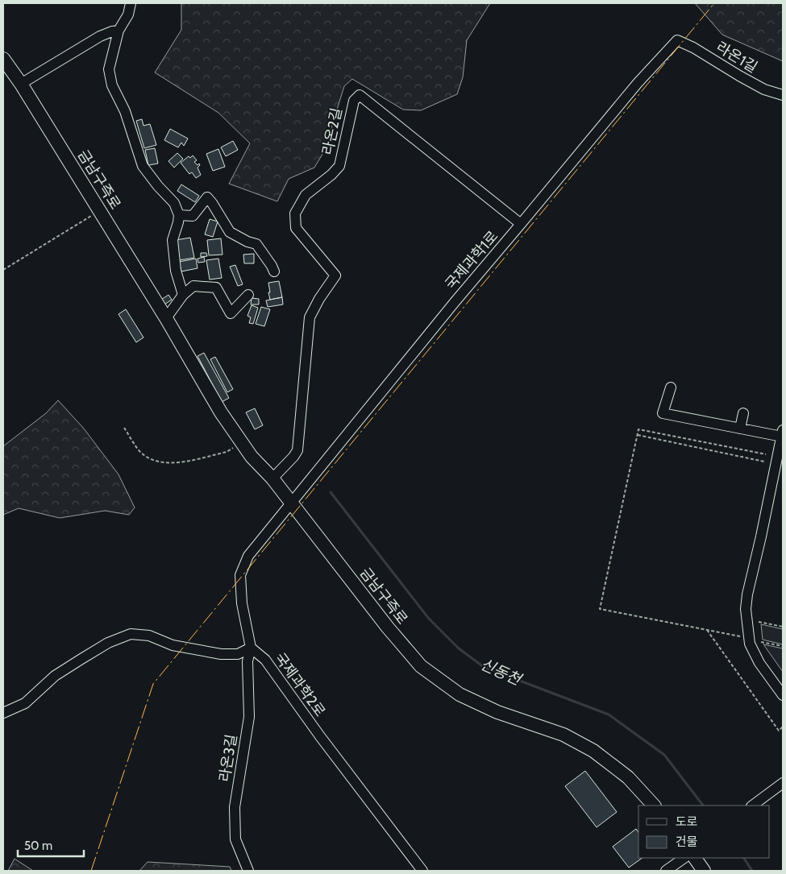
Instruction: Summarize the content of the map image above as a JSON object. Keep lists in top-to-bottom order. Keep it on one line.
{"streets":{"main road":["금남구즉로"],"street":["라온1길","라온2길","국제과학1로","국제과학2로","라온3길"]},"crossings":[["라온1길","국제과학1로"],["라온2길","금남구즉로"],["라온2길","국제과학1로"],["금남구즉로","국제과학1로"],["국제과학2로","라온3길"]],"water":["신동천"],"legend":["도로","건물"],"scale_bar":"50 m"}
